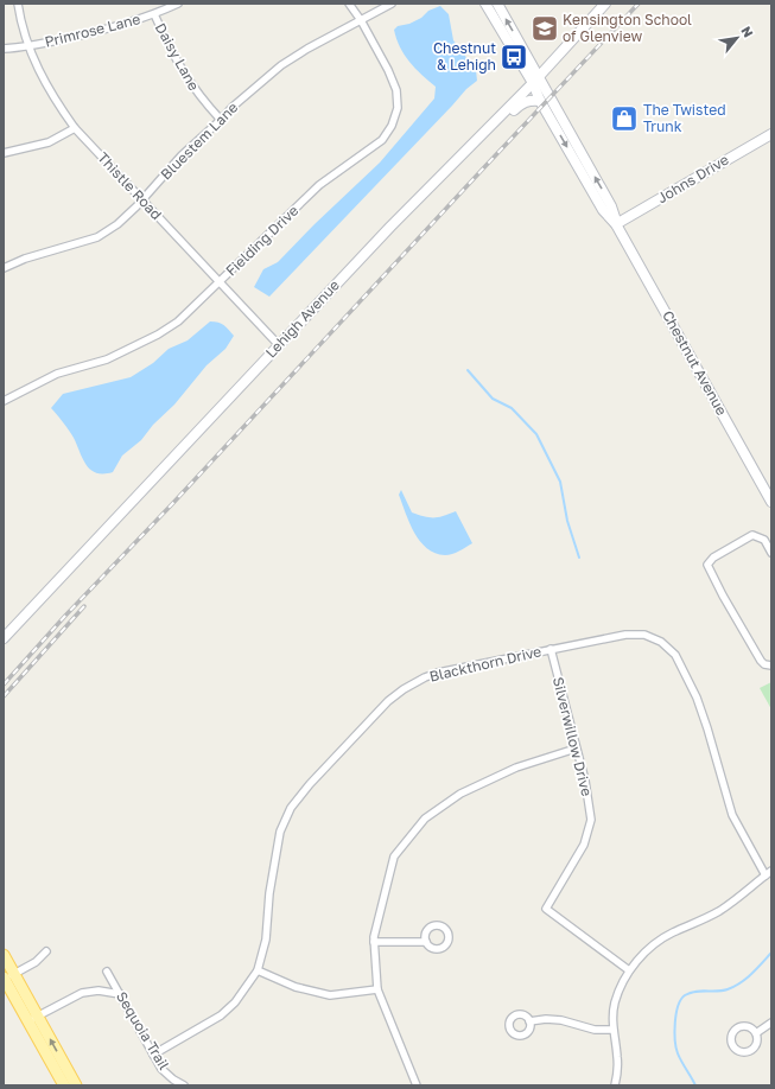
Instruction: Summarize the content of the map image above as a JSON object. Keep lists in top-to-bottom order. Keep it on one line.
{"streets":{"street":["Primrose Lane","Daisy Lane","Bluestem Lane","Johns Drive","Thistle Road","Fielding Drive","Lehigh Avenue","Chestnut Avenue","Blackthorn Drive","Silverwillow Drive","Sequoia Trail"]},"crossings":[["Primrose Lane","Daisy Lane"],["Primrose Lane","Thistle Road"],["Daisy Lane","Bluestem Lane"],["Bluestem Lane","Thistle Road"],["Bluestem Lane","Fielding Drive"],["Johns Drive","Chestnut Avenue"],["Thistle Road","Fielding Drive"],["Thistle Road","Lehigh Avenue"],["Lehigh Avenue","Chestnut Avenue"],["Blackthorn Drive","Silverwillow Drive"],["Blackthorn Drive","Sequoia Trail"]],"places":{"school or university":["Kensington School of Glenview"],"bus stop":["Chestnut & Lehigh"],"shop":["The Twisted Trunk"]},"north":"top right"}
